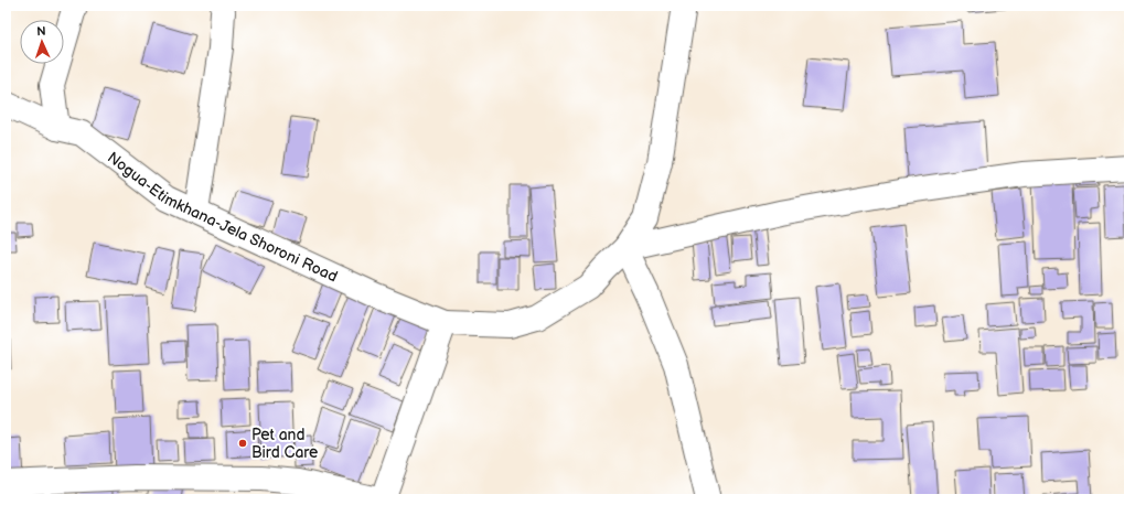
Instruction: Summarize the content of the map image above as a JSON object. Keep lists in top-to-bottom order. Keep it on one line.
{"streets":{"street":["Nogua-Etimkhana-Jela Shoroni Road"]},"places":["Pet and Bird Care"],"north":"top"}
